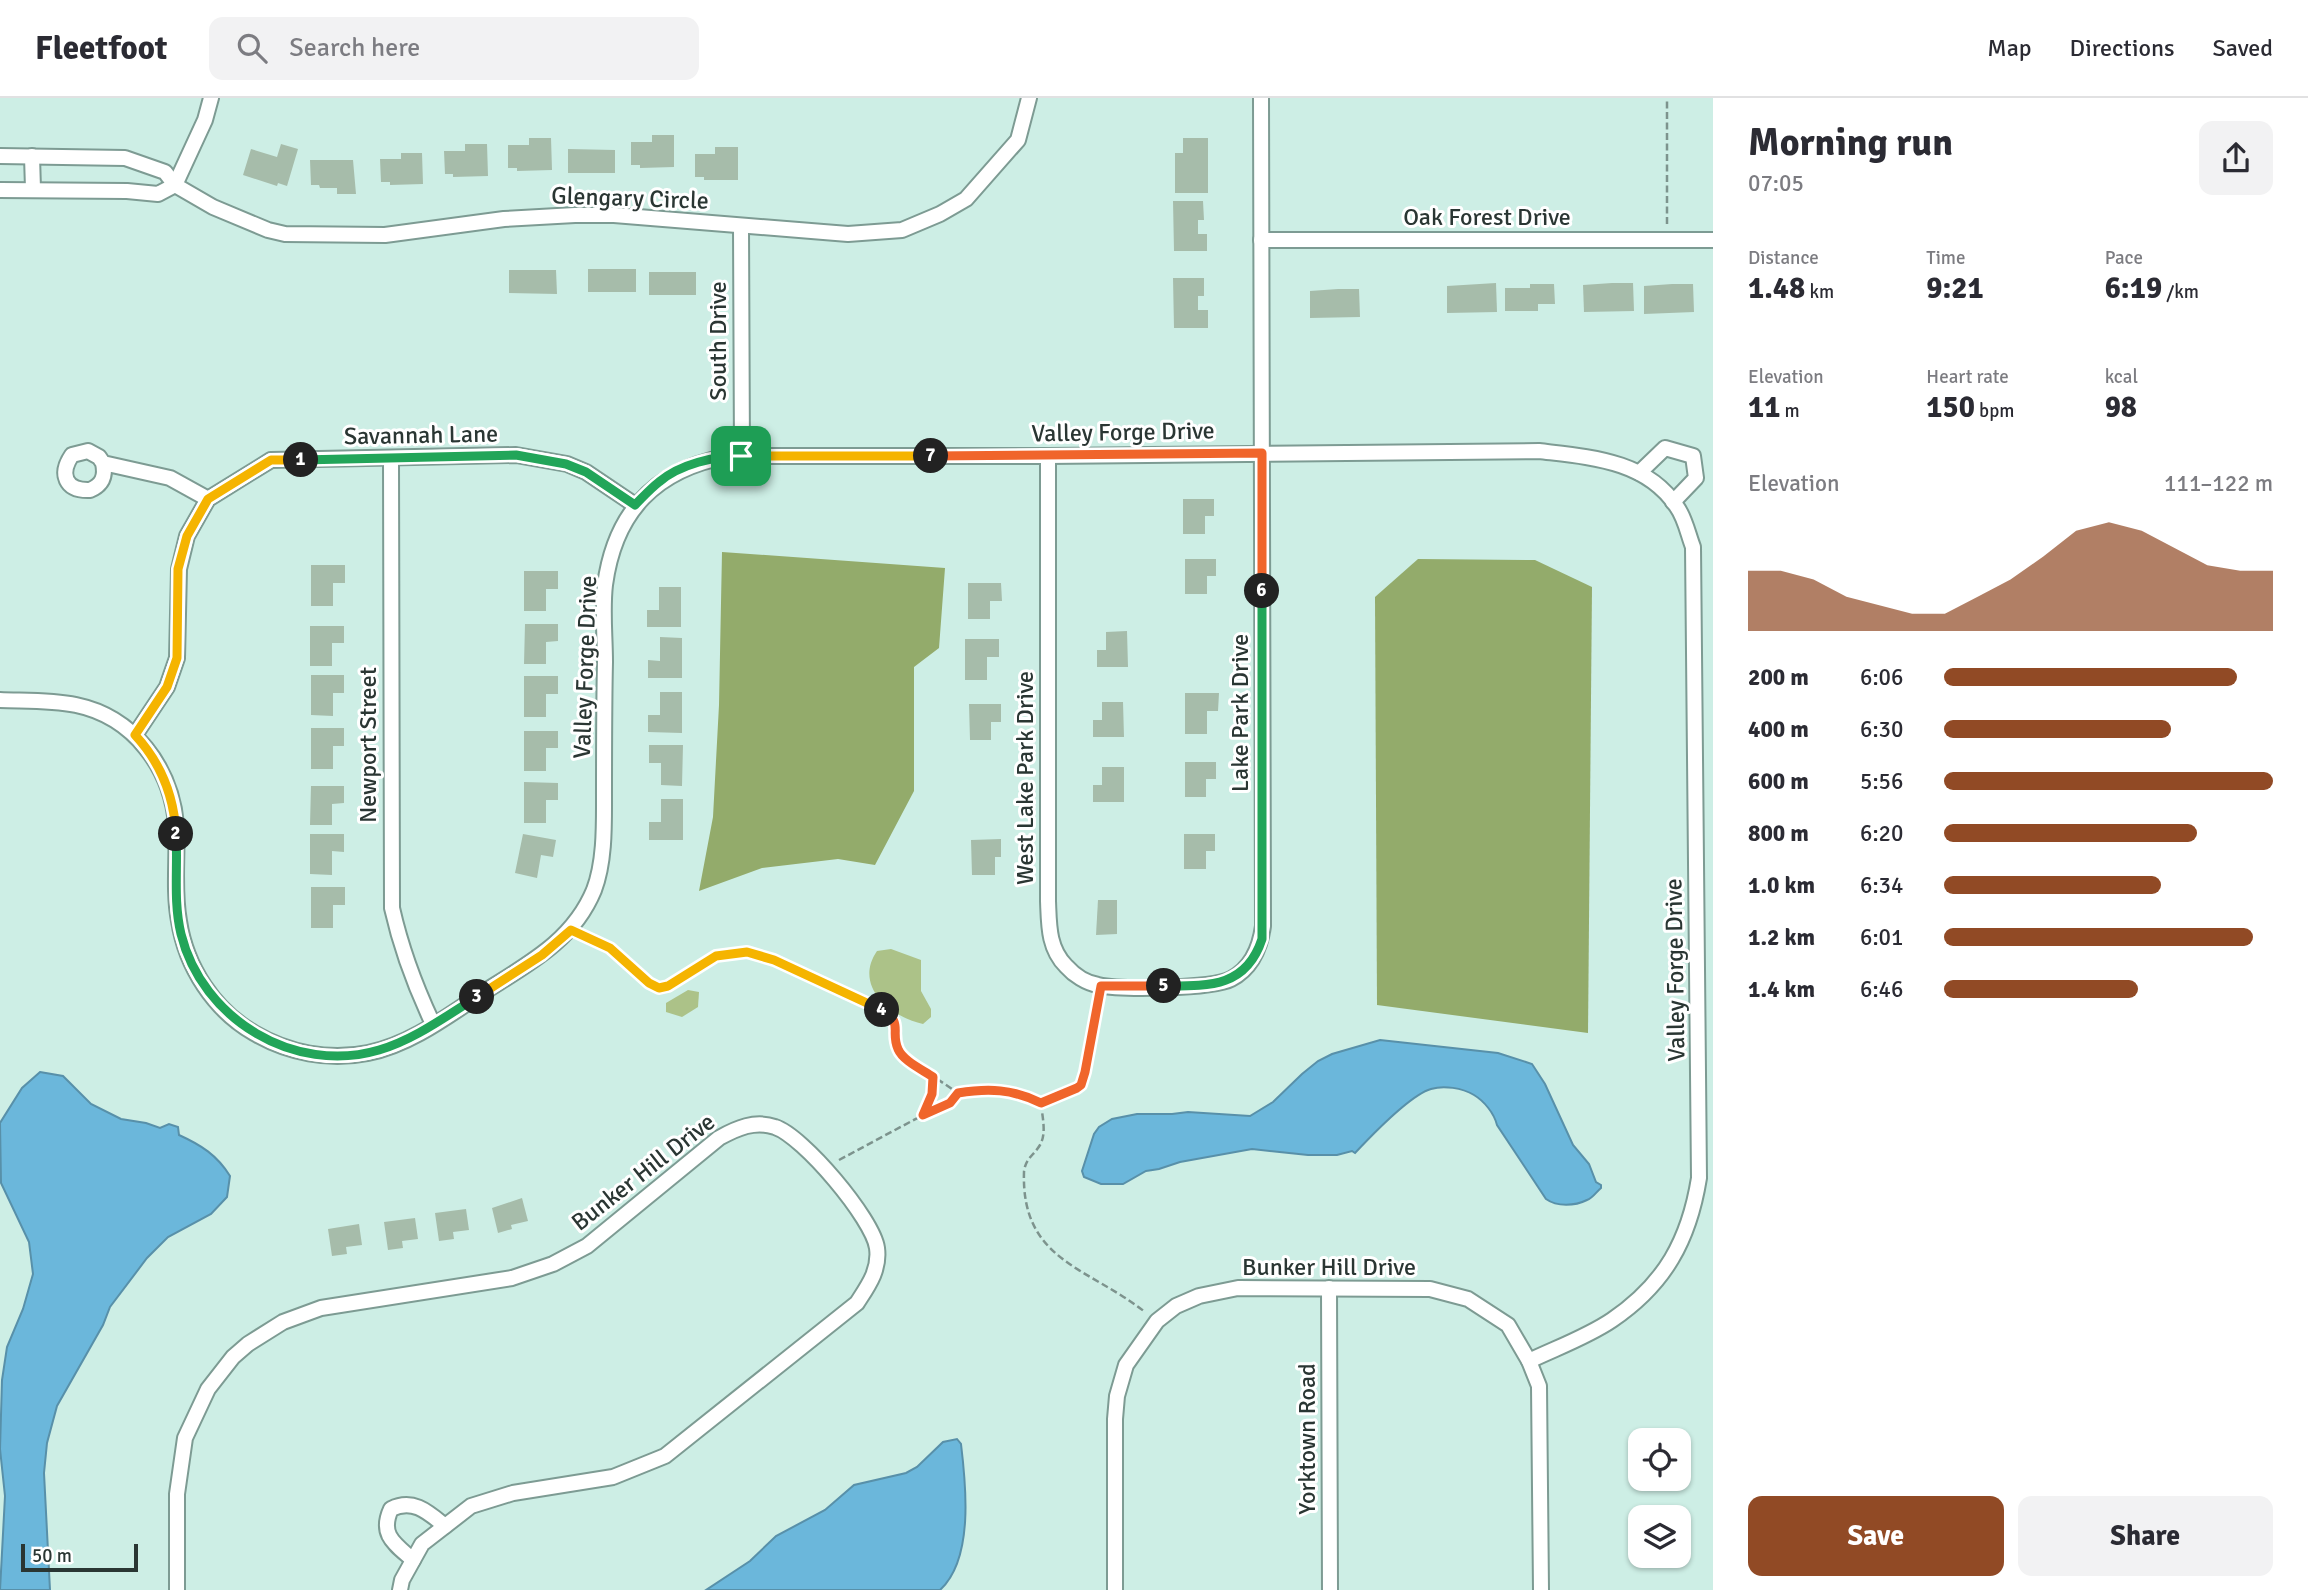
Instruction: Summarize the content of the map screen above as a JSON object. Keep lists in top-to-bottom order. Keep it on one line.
{"streets":{"street":["Glengary Circle","Oak Forest Drive","South Drive","Valley Forge Drive","Savannah Lane","Lake Park Drive","Newport Street","West Lake Park Drive","Bunker Hill Drive","Yorktown Road"]},"crossings":[["Glengary Circle","South Drive"],["Oak Forest Drive","Lake Park Drive"],["South Drive","Valley Forge Drive"],["Valley Forge Drive","Savannah Lane"],["Valley Forge Drive","Lake Park Drive"],["Valley Forge Drive","Newport Street"],["Valley Forge Drive","West Lake Park Drive"],["Valley Forge Drive","Bunker Hill Drive"],["Savannah Lane","Newport Street"],["Lake Park Drive","West Lake Park Drive"],["Bunker Hill Drive","Yorktown Road"]],"scale_bar":"50 m","page":{"header":"Fleetfoot","search":"Search here","nav":["Map","Directions","Saved"],"heading":["Morning run","07:05"],"stats":[["Distance","1.48 km"],["Time","9:21"],["Pace","6:19 /km"],["Elevation","11 m"],["Heart rate","150 bpm"],["kcal","98"]],"pins":["7","1","6","2","5","3","4"],"chart":["Elevation","111–122 m"],"list":[{"name":"200 m","note":"6:06"},{"name":"400 m","note":"6:30"},{"name":"600 m","note":"5:56"},{"name":"800 m","note":"6:20"},{"name":"1.0 km","note":"6:34"},{"name":"1.2 km","note":"6:01"},{"name":"1.4 km","note":"6:46"}],"buttons":["Save","Share"],"scale":"50 m"}}
